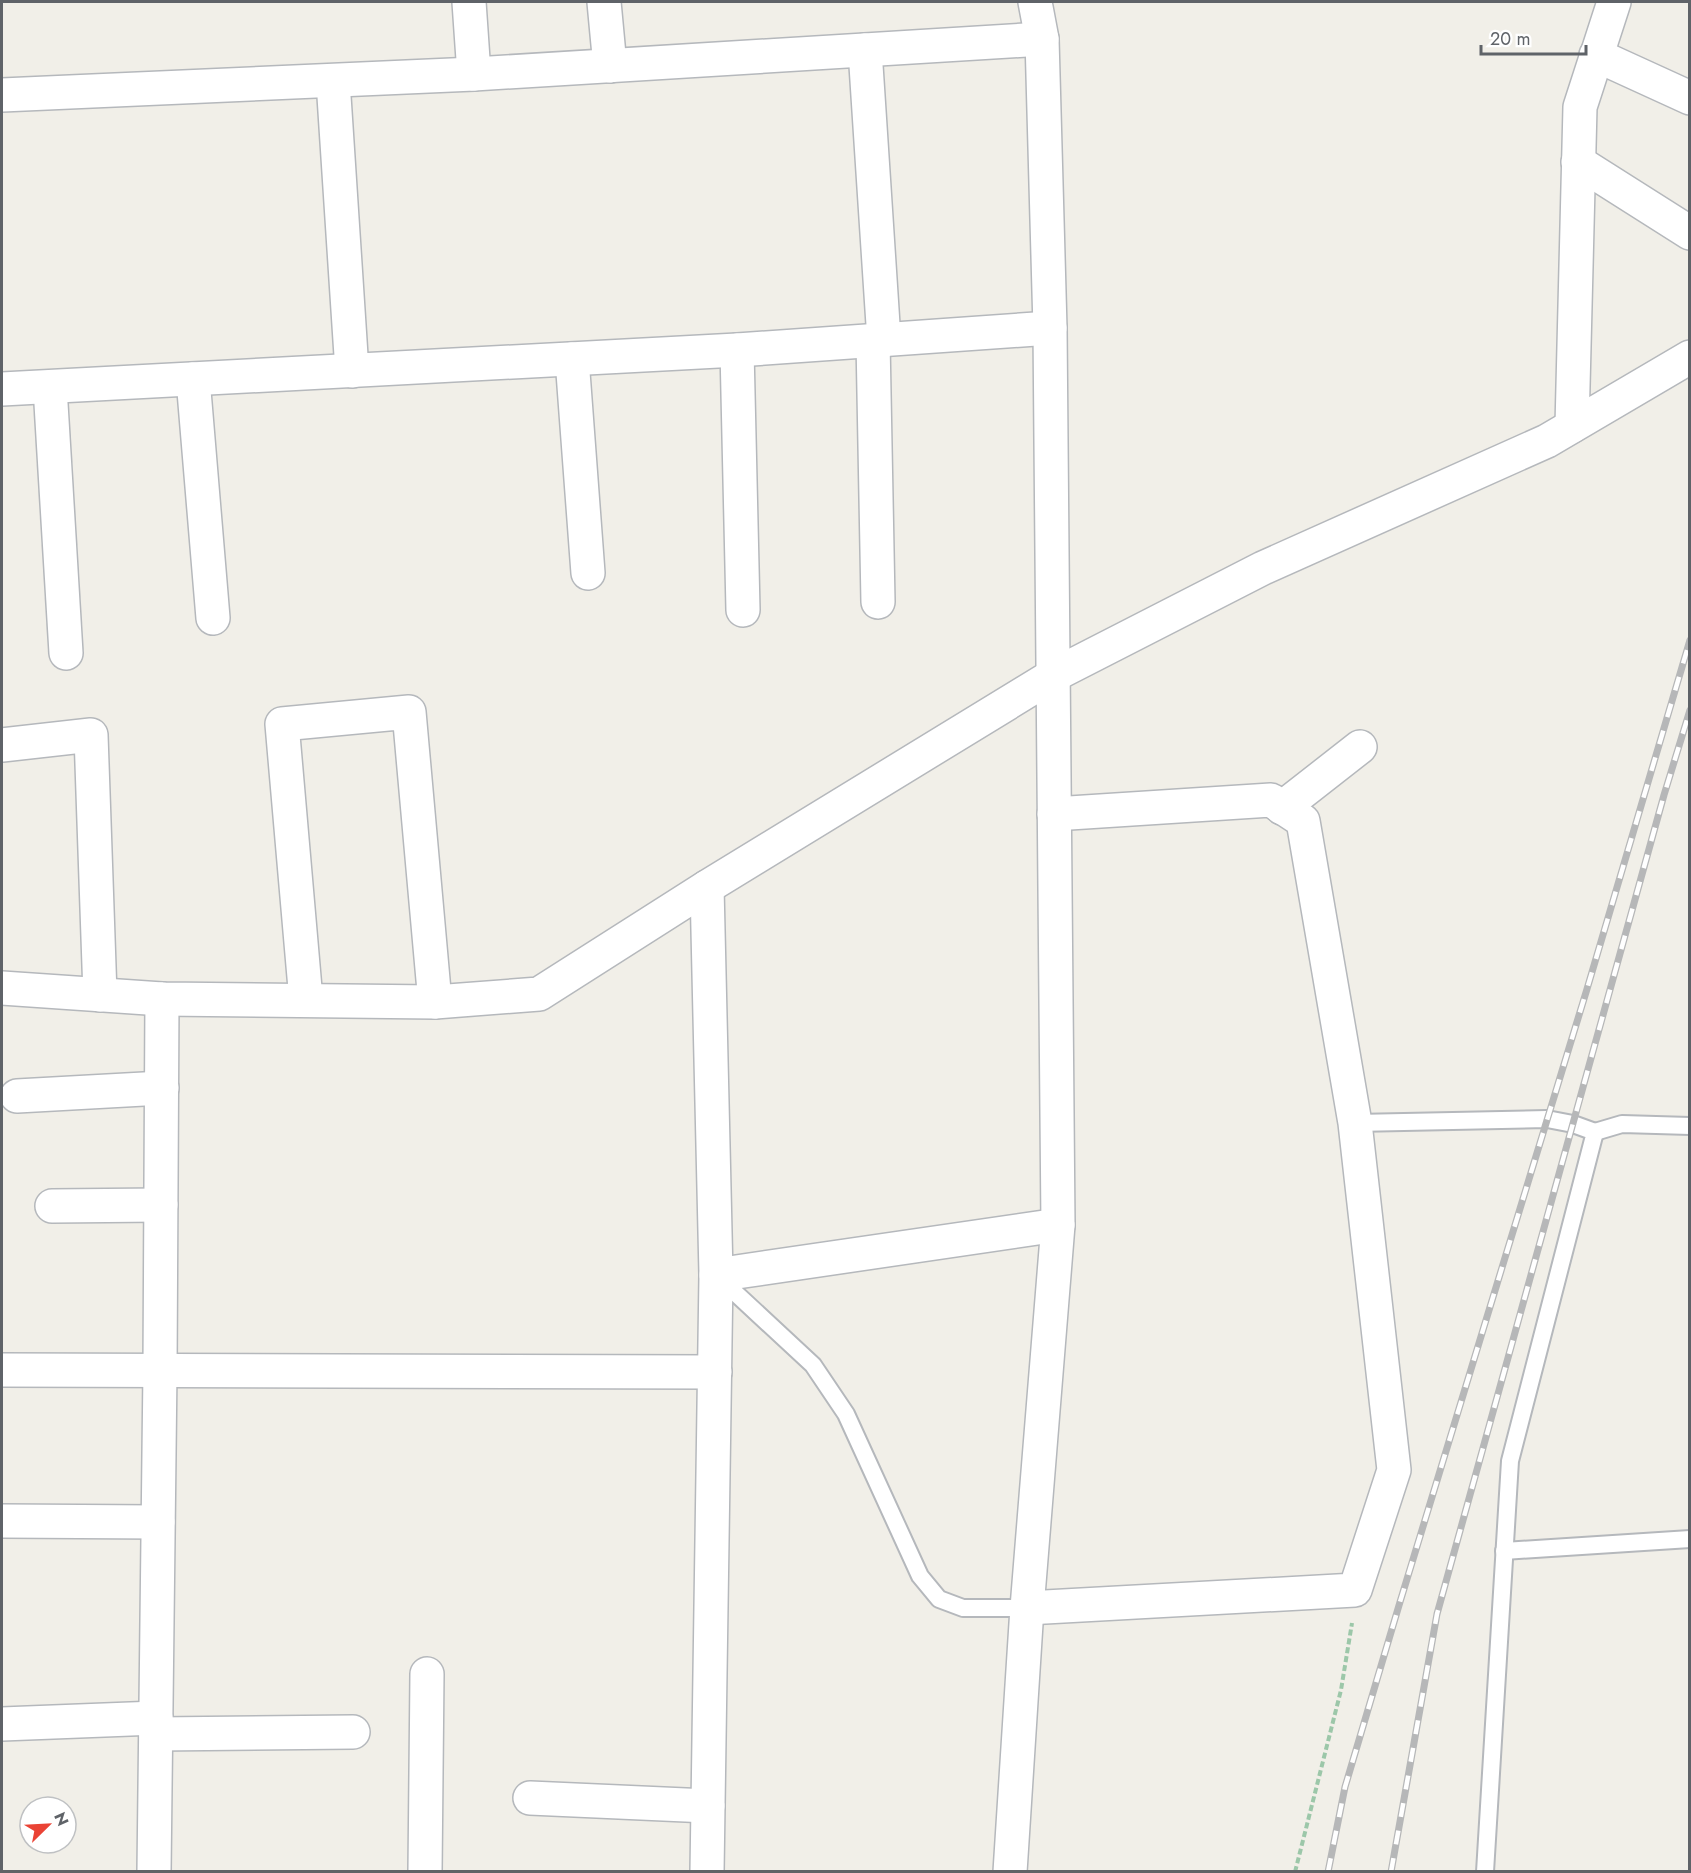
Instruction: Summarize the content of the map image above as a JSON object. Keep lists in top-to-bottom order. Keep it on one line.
{"scale_bar":"20 m","north":"top right"}
